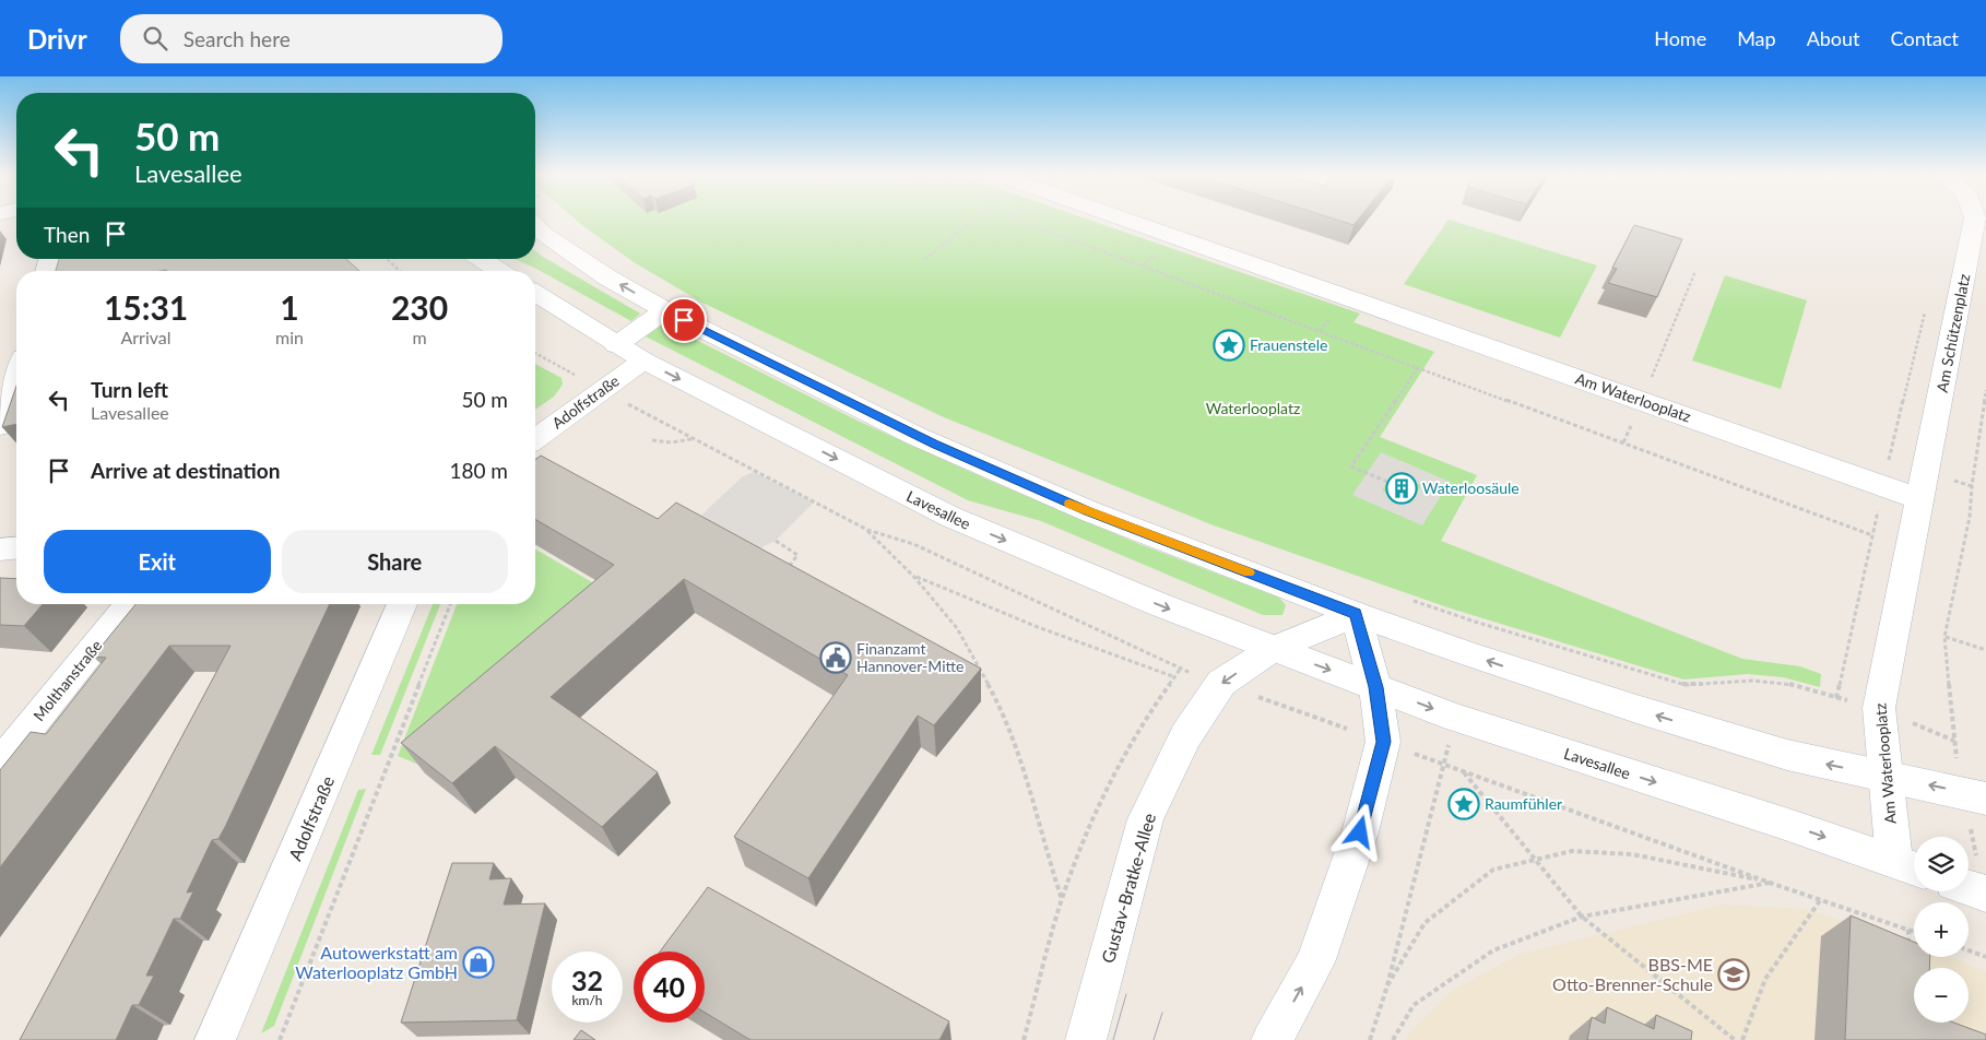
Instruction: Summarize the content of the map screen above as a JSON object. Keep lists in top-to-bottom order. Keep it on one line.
{"streets":{"street":["Am Schützenplatz","Am Waterlooplatz","Adolfstraße","Lavesallee","Molthanstraße","Gustav-Bratke-Allee"]},"crossings":[["Am Schützenplatz","Am Waterlooplatz"],["Am Waterlooplatz","Lavesallee"],["Adolfstraße","Lavesallee"],["Lavesallee","Gustav-Bratke-Allee"]],"parks":["Waterlooplatz"],"places":{"place":["Frauenstele","Raumfühler"],"building":["Waterloosäule"],"public building":["Finanzamt Hannover-Mitte"],"shop":["Autowerkstatt am Waterlooplatz GmbH"],"school or university":["BBS-ME Otto-Brenner-Schule"]},"page":{"header":"Drivr","search":"Search here","nav":["Home","Map","About","Contact"],"turn":["50 m","Lavesallee"],"then":"Then","eta":["15:31","Arrival","1","min","230","m"],"list":[{"name":"Turn left","note":"Lavesallee","value":"50 m"},{"name":"Arrive at destination","value":"180 m"}],"buttons":["Exit","Share"],"map_buttons":["+","−"],"speed":"32 km/h","limit":"40"}}
